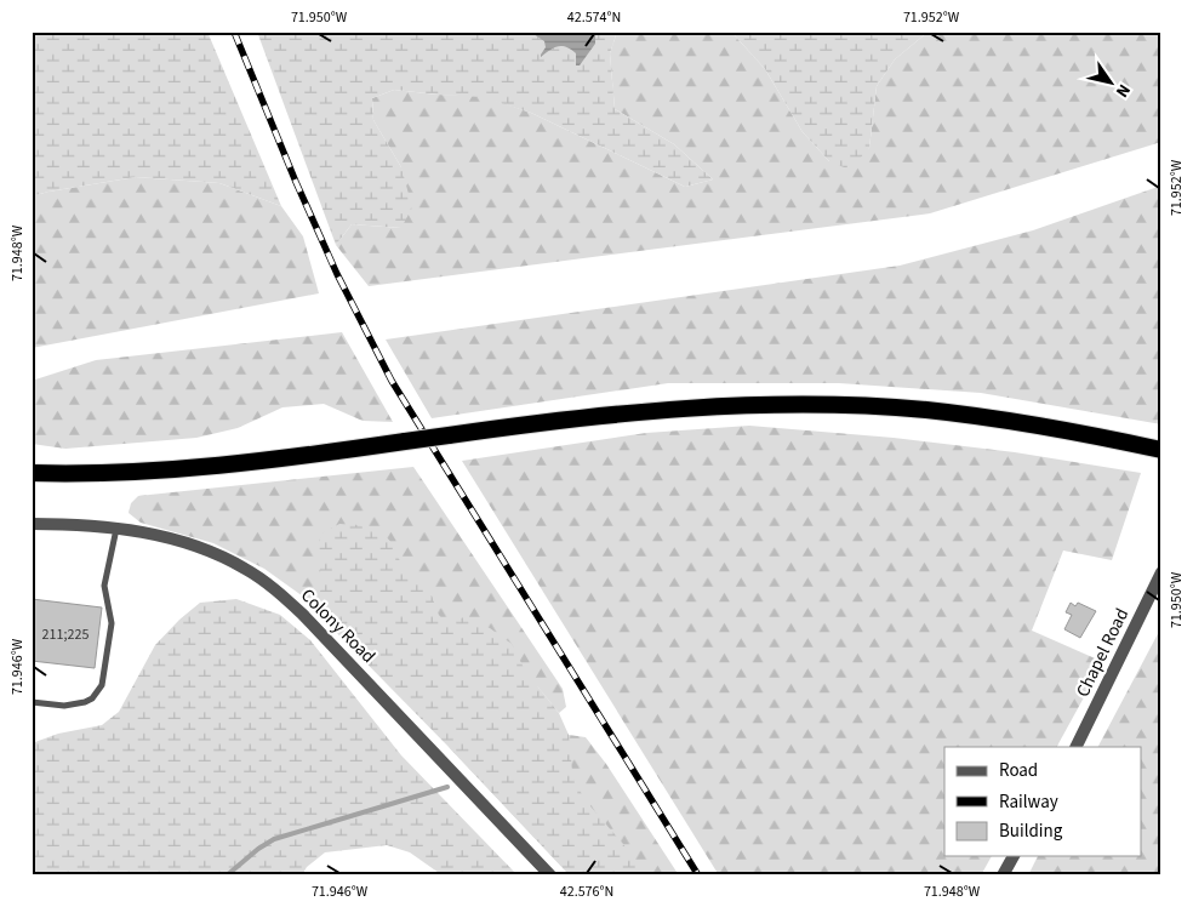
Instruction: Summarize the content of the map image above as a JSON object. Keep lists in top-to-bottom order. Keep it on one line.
{"streets":{"street":["Colony Road","Chapel Road"]},"house_numbers":["211;225"],"legend":["Road","Railway","Building"],"north":"bottom right","coordinates":["71.950°W","42.574°N","71.952°W","71.948°W","71.946°W","42.576°N"]}
